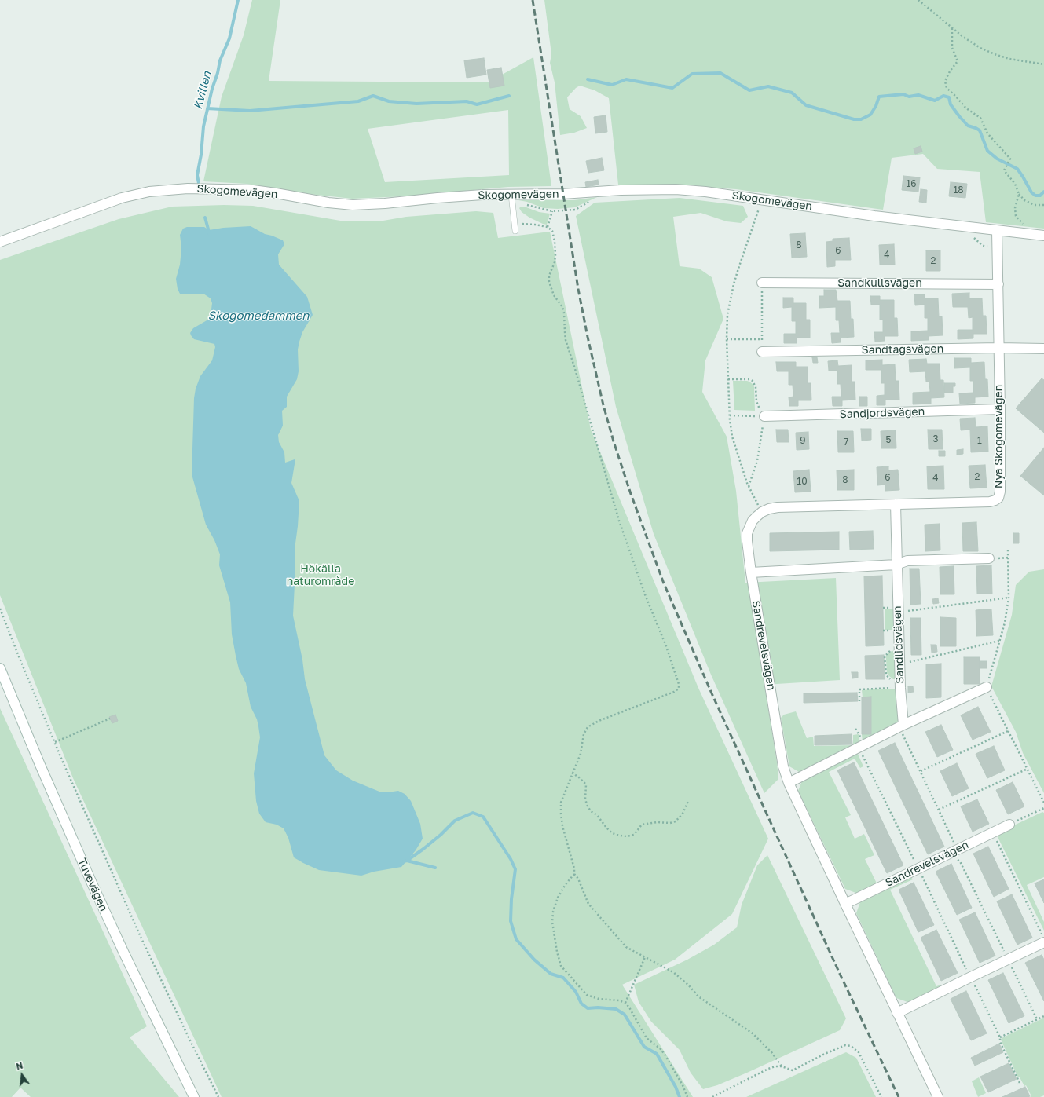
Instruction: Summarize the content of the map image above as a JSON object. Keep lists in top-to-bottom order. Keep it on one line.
{"streets":{"street":["Skogomevägen","Sandkullsvägen","Sandtagsvägen","Sandjordsvägen","Nya Skogomevägen","Sandlidsvägen","Sandrevelsvägen","Tuvevägen"]},"crossings":[["Skogomevägen","Nya Skogomevägen"],["Sandkullsvägen","Nya Skogomevägen"],["Sandtagsvägen","Nya Skogomevägen"],["Sandjordsvägen","Nya Skogomevägen"],["Nya Skogomevägen","Sandlidsvägen"],["Nya Skogomevägen","Sandrevelsvägen"]],"water":["Kvillen","Skogomedammen"],"parks":["Hökälla naturområde"],"house_numbers":["16","18","8","6","4","2","3","5","9","1","7","2","6","4","8","10"],"north":"top"}
